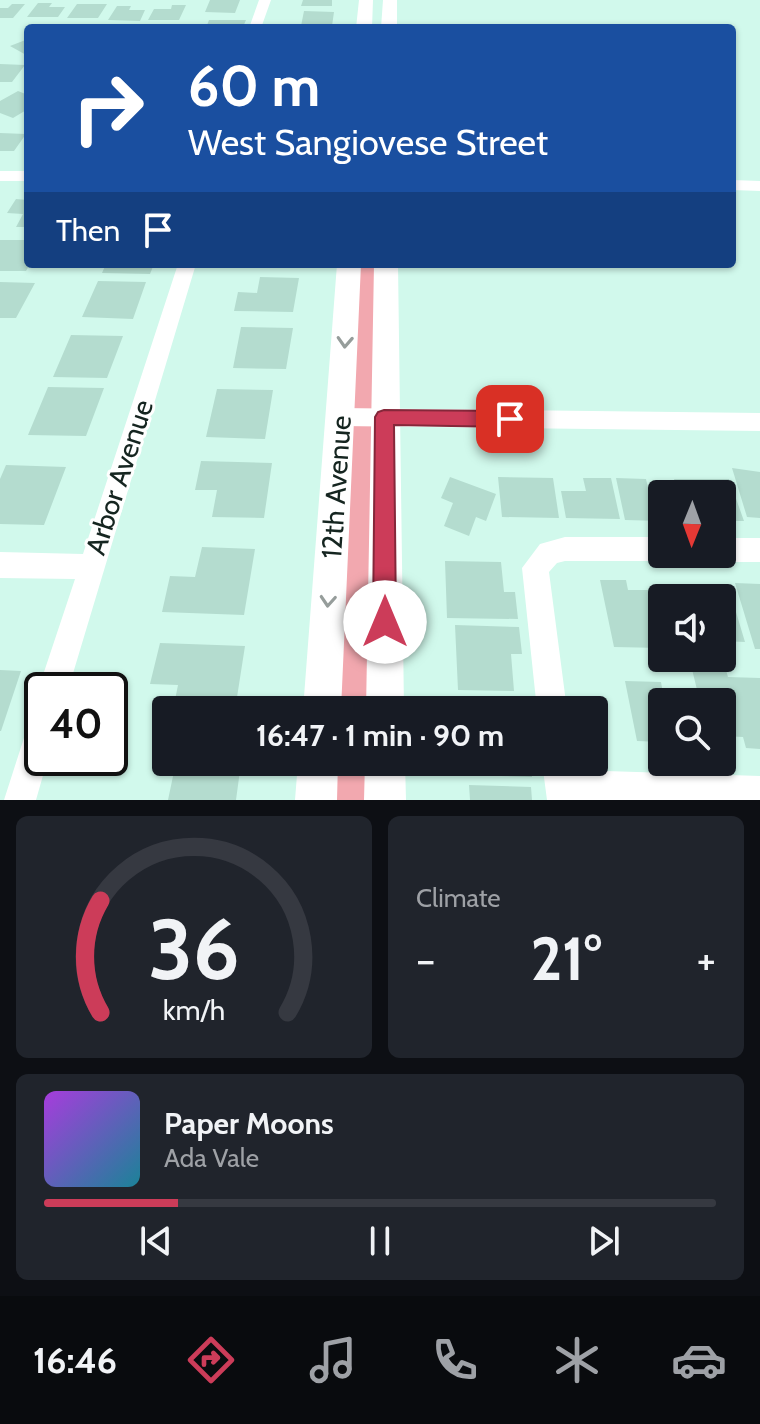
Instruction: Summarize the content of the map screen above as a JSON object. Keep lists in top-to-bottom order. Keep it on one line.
{"streets":{"street":["Arbor Avenue","12th Avenue"]},"north":"bottom","page":{"turn":["60 m","West Sangiovese Street"],"then":"Then","limit":"40","trip":"16:47 · 1 min · 90 m","tile":"Climate","heat":["−","21°","+"],"song":["Paper Moons","Ada Vale"],"tabs":"16:46","gauge":["36","km/h"]}}
